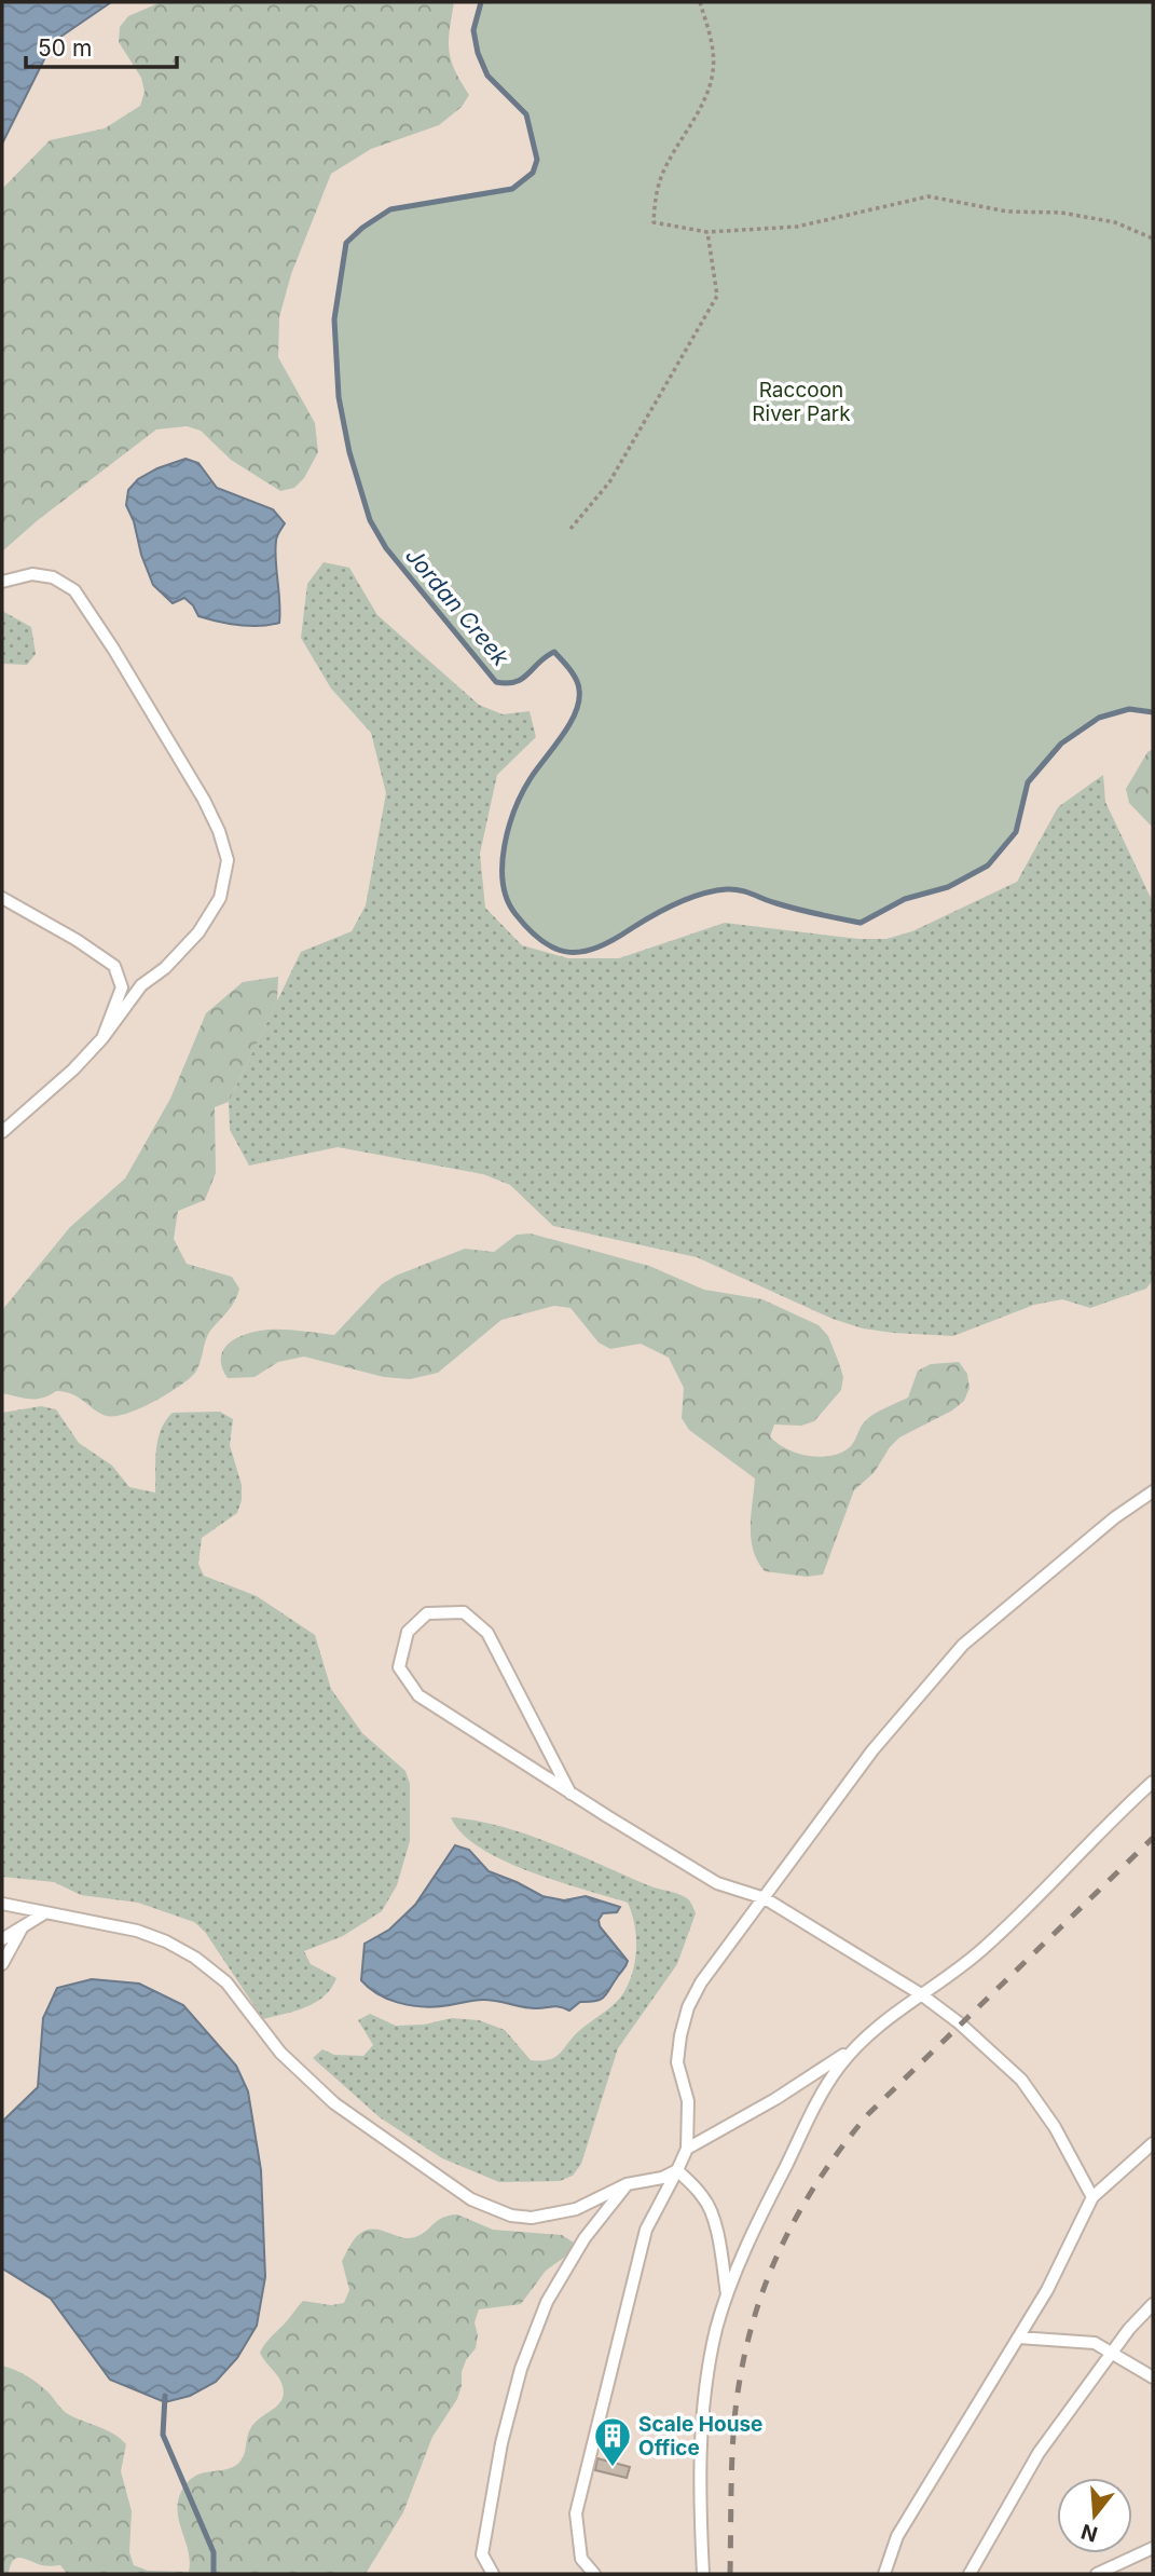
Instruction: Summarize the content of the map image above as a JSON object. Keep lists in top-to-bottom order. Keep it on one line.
{"water":["Jordan Creek"],"parks":["Raccoon River Park"],"places":{"building":["Scale House Office"]},"scale_bar":"50 m","north":"bottom"}
